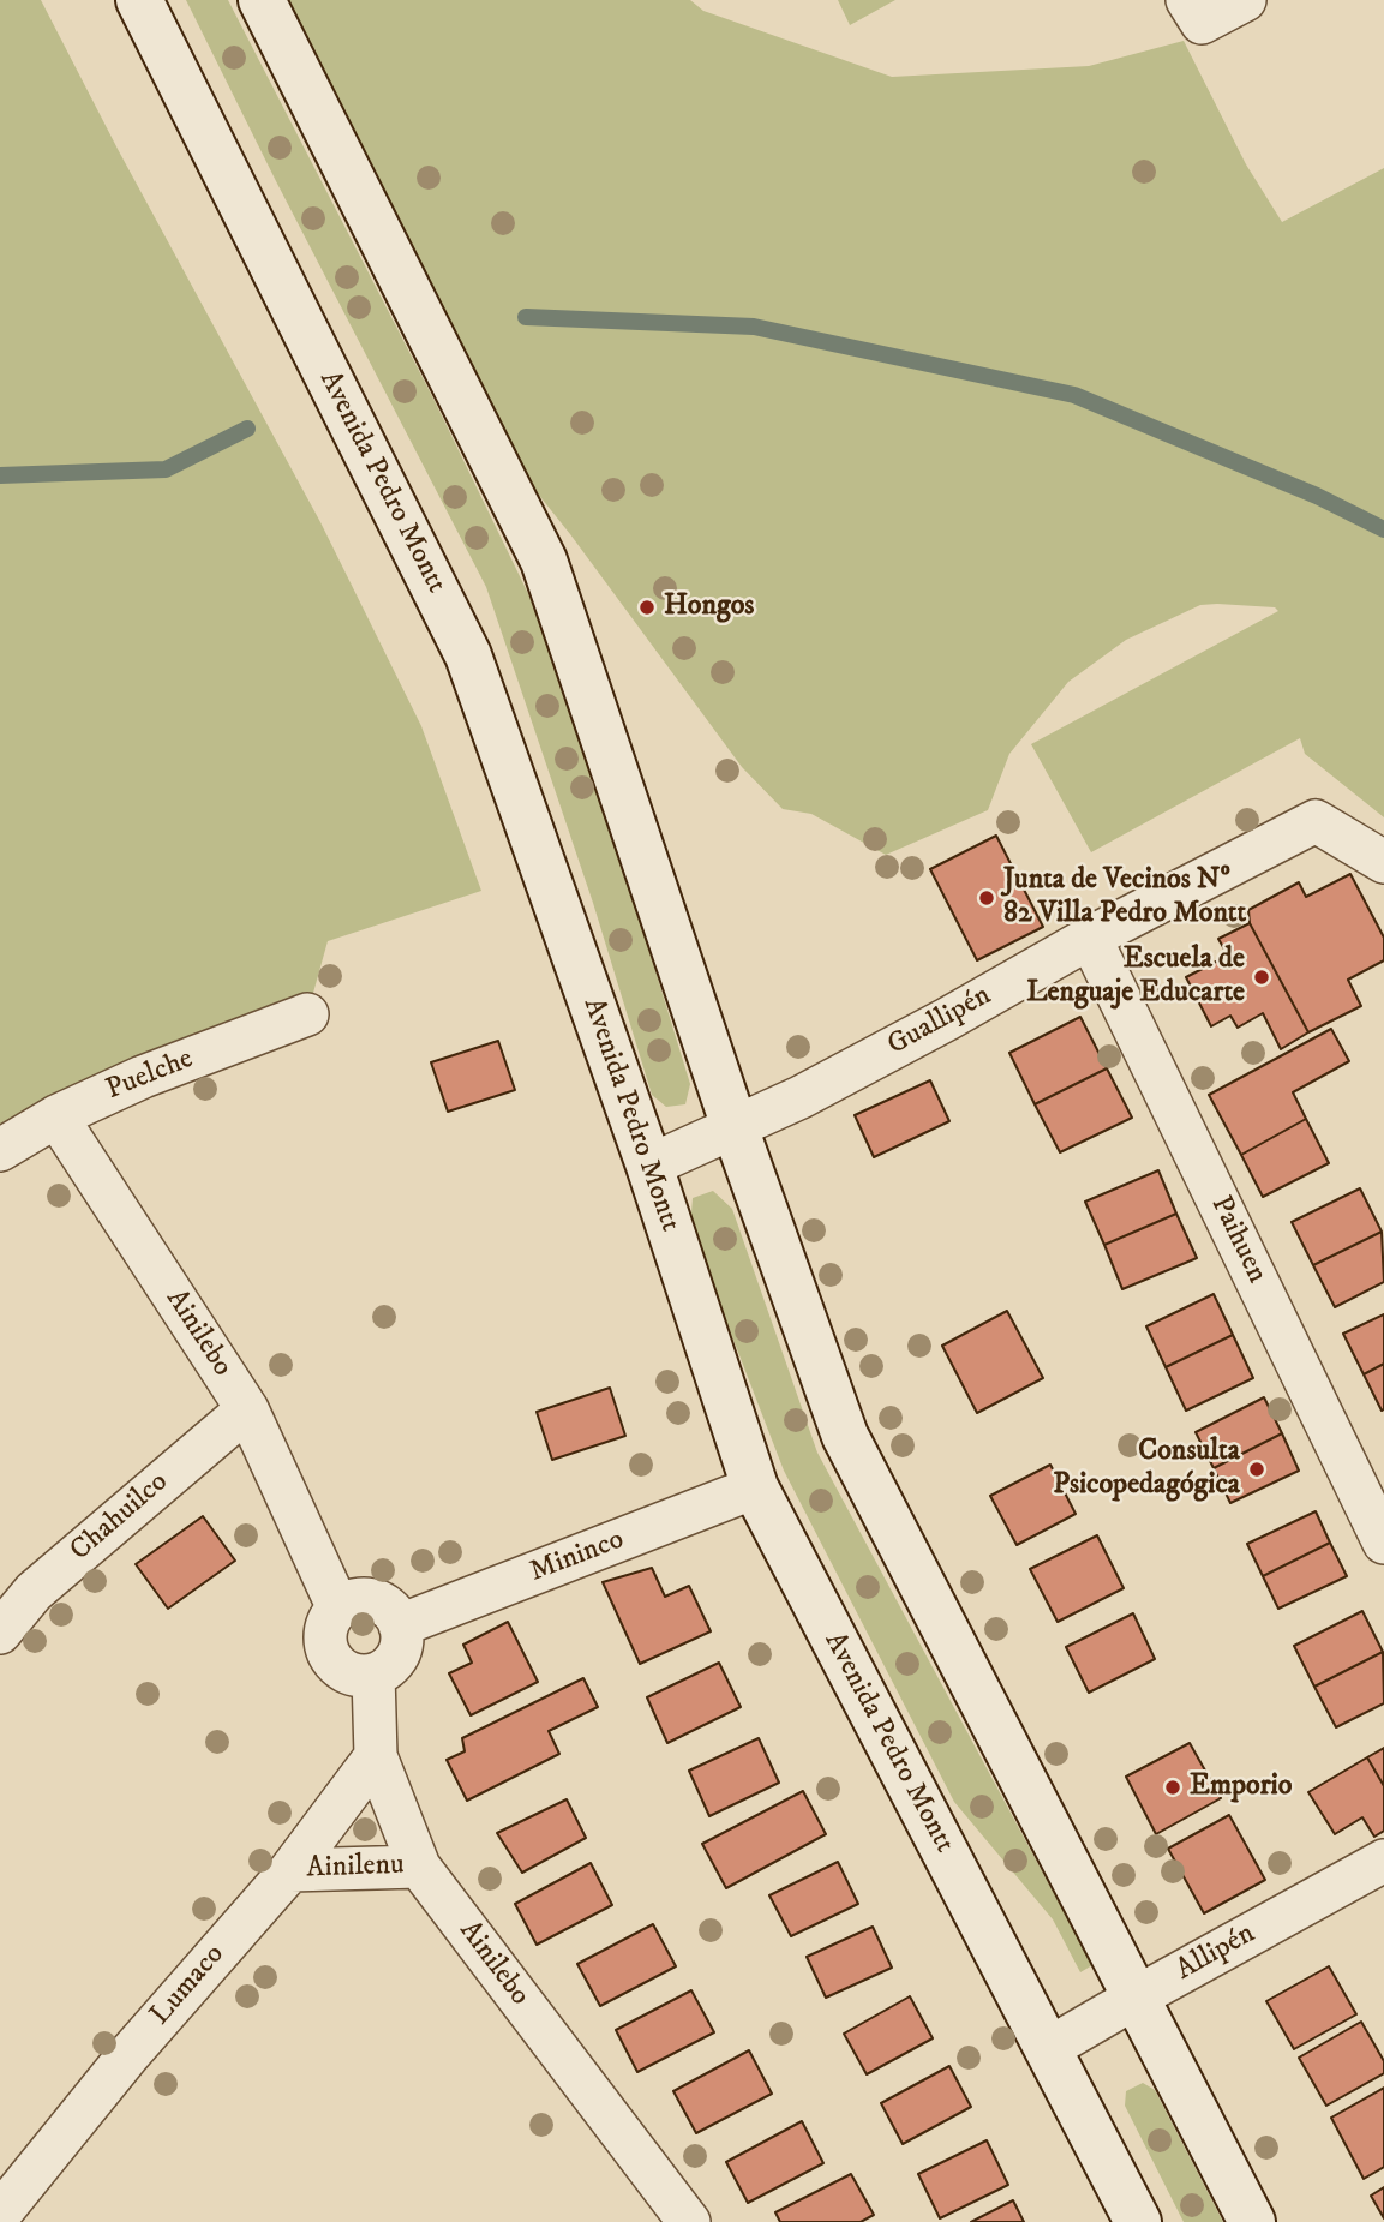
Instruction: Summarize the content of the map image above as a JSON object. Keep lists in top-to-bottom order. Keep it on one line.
{"streets":{"main road":["Avenida Pedro Montt"],"street":["Guallipén","Puelche","Paihuen","Ainilebo","Chahuilco","Mininco","Ainilenu","Allipén","Lumaco"]},"crossings":[["Avenida Pedro Montt","Guallipén"],["Avenida Pedro Montt","Mininco"],["Avenida Pedro Montt","Allipén"],["Guallipén","Paihuen"],["Puelche","Ainilebo"],["Ainilebo","Chahuilco"],["Ainilebo","Mininco"],["Ainilebo","Ainilenu"],["Ainilebo","Lumaco"],["Ainilenu","Lumaco"]],"places":["Hongos","Junta de Vecinos Nº 82 Villa Pedro Montt","Escuela de Lenguaje Educarte","Consulta Psicopedagógica","Emporio"]}
